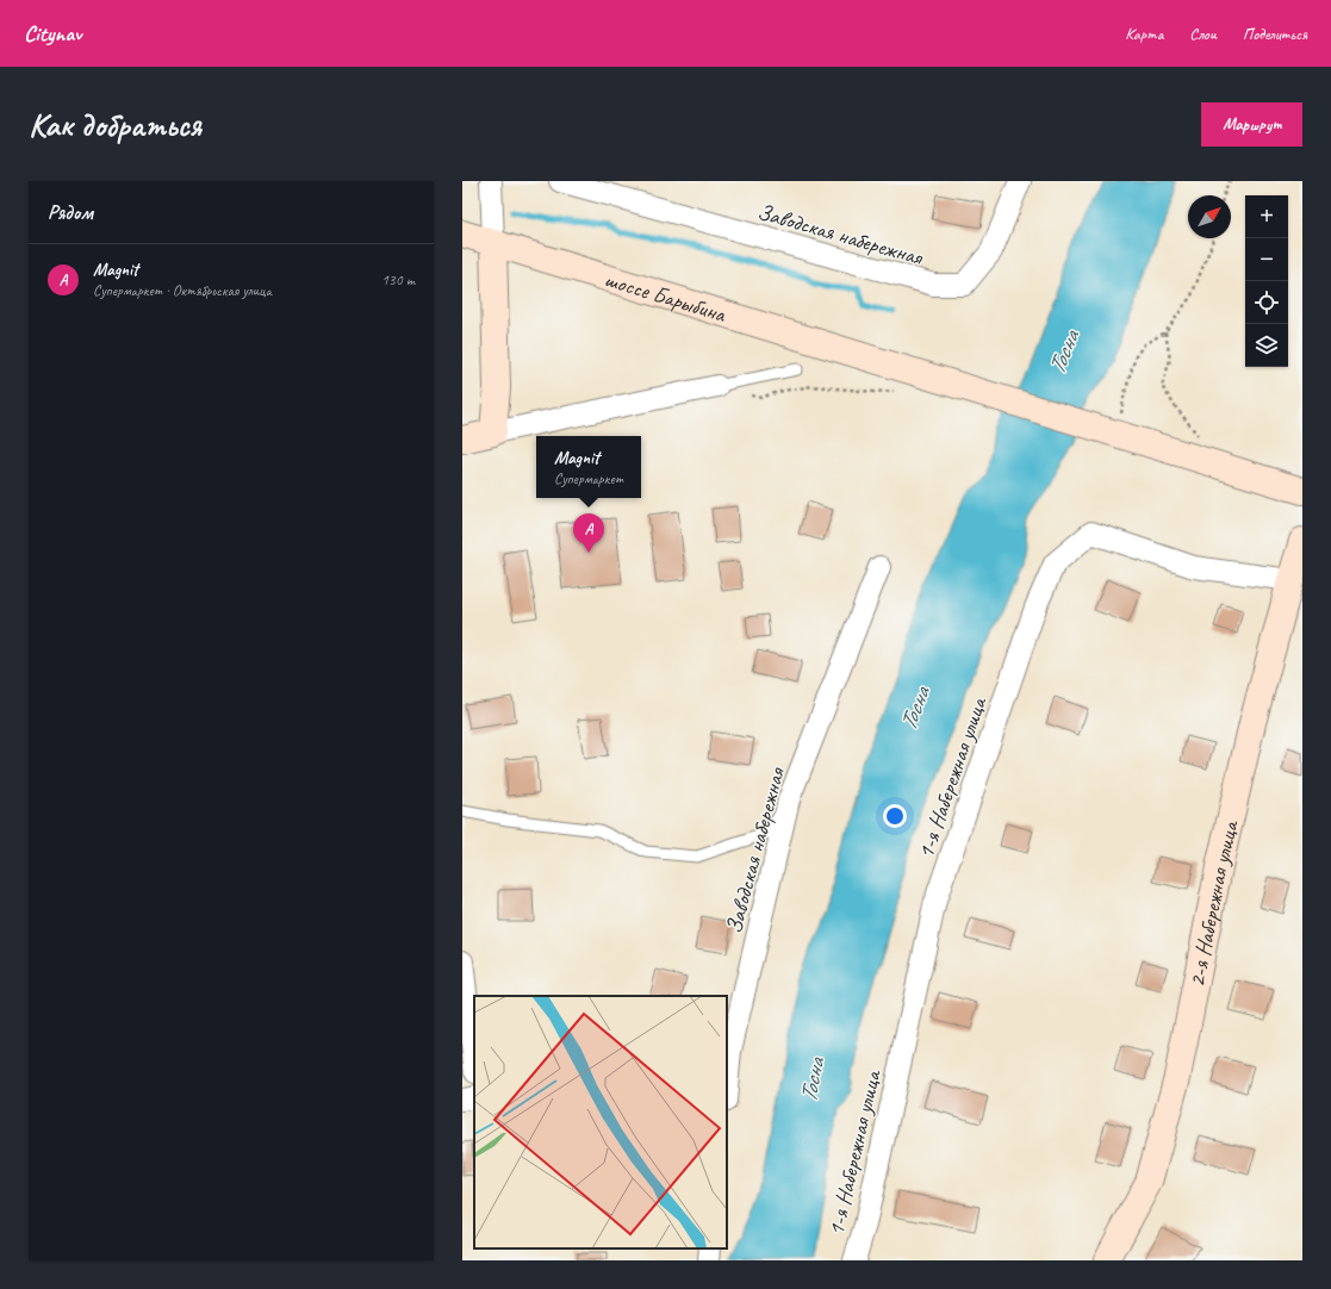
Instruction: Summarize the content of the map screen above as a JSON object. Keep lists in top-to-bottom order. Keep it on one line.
{"streets":{"street":["Заводская набережная","шоссе Барыбина","1-я Набережная улица","2-я Набережная улица"]},"crossings":[["1-я Набережная улица","2-я Набережная улица"]],"water":["Тосна"],"north":"top right","page":{"header":"Citynav","nav":["Карта","Слои","Поделиться"],"buttons":"Маршрут","title":"Как добраться","heading":"Рядом","map_buttons":["+","−"],"list":[{"mark":"A","name":"Magnit","note":"Супермаркет · Октябрьская улица","value":"130 m"}],"popup":["Magnit","Супермаркет"],"pins":"A"}}
